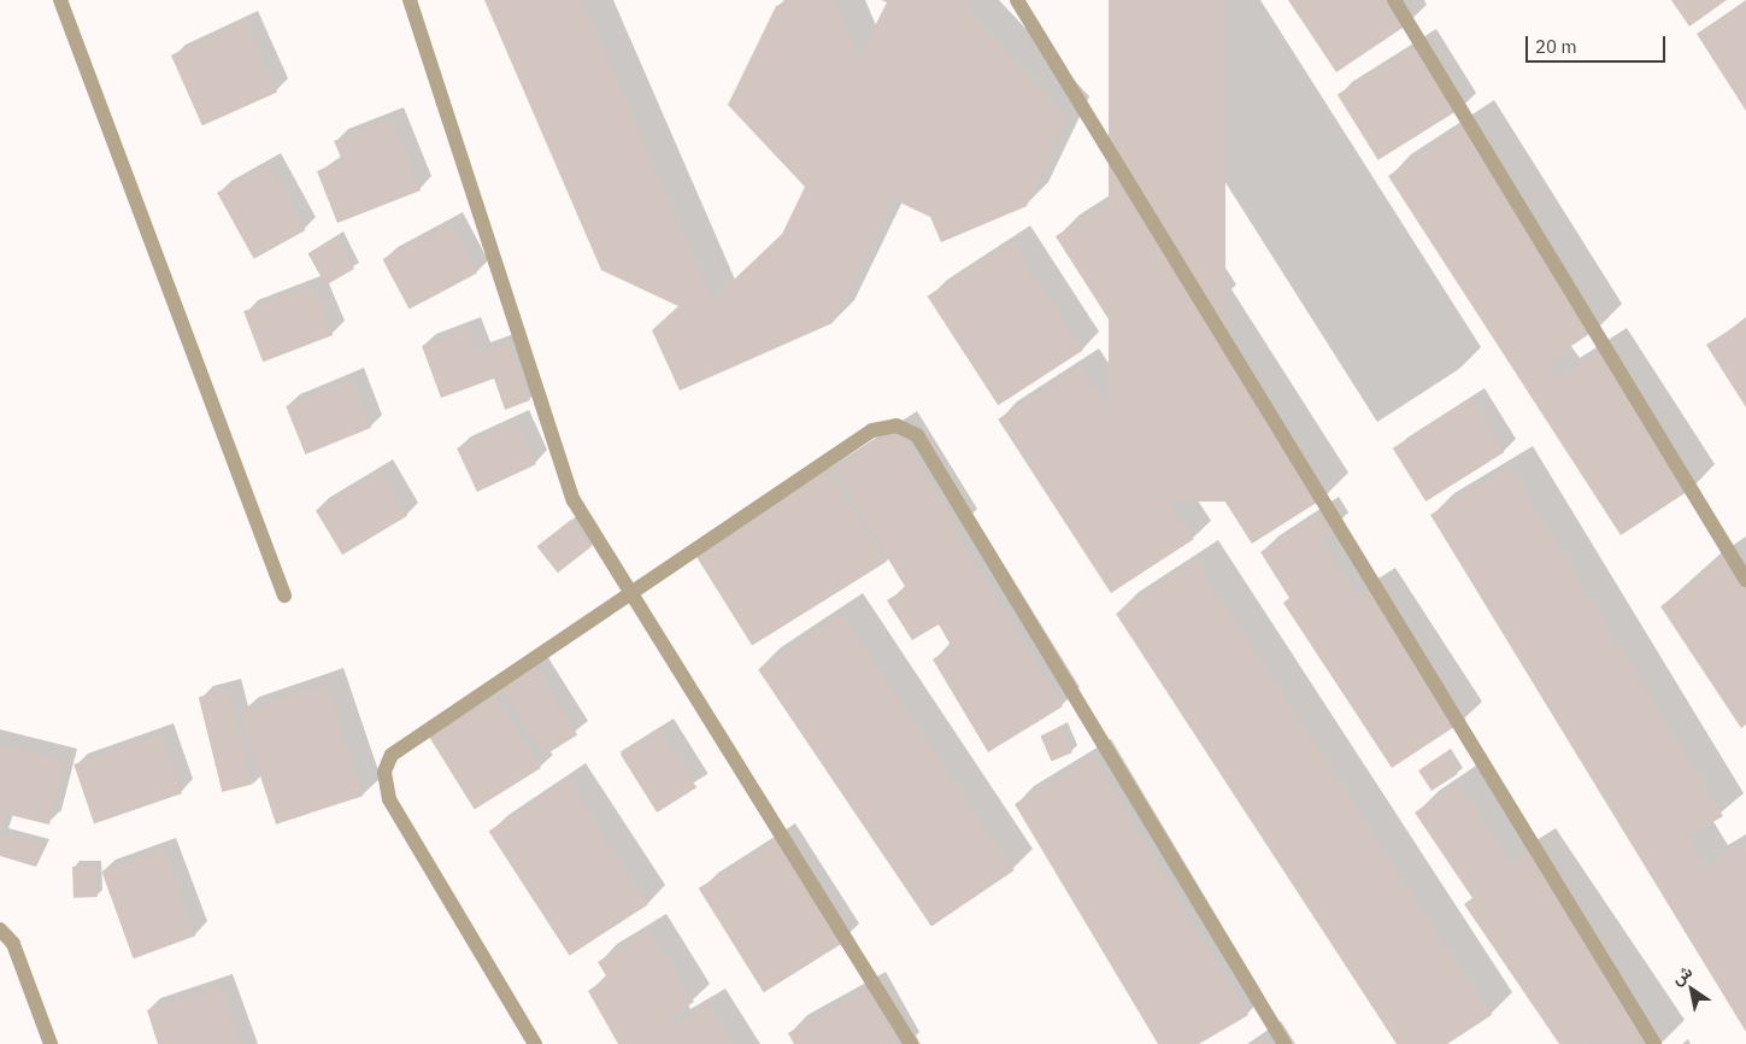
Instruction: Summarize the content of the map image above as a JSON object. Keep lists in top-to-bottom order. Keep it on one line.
{"scale_bar":"20 m","north":"top left"}
